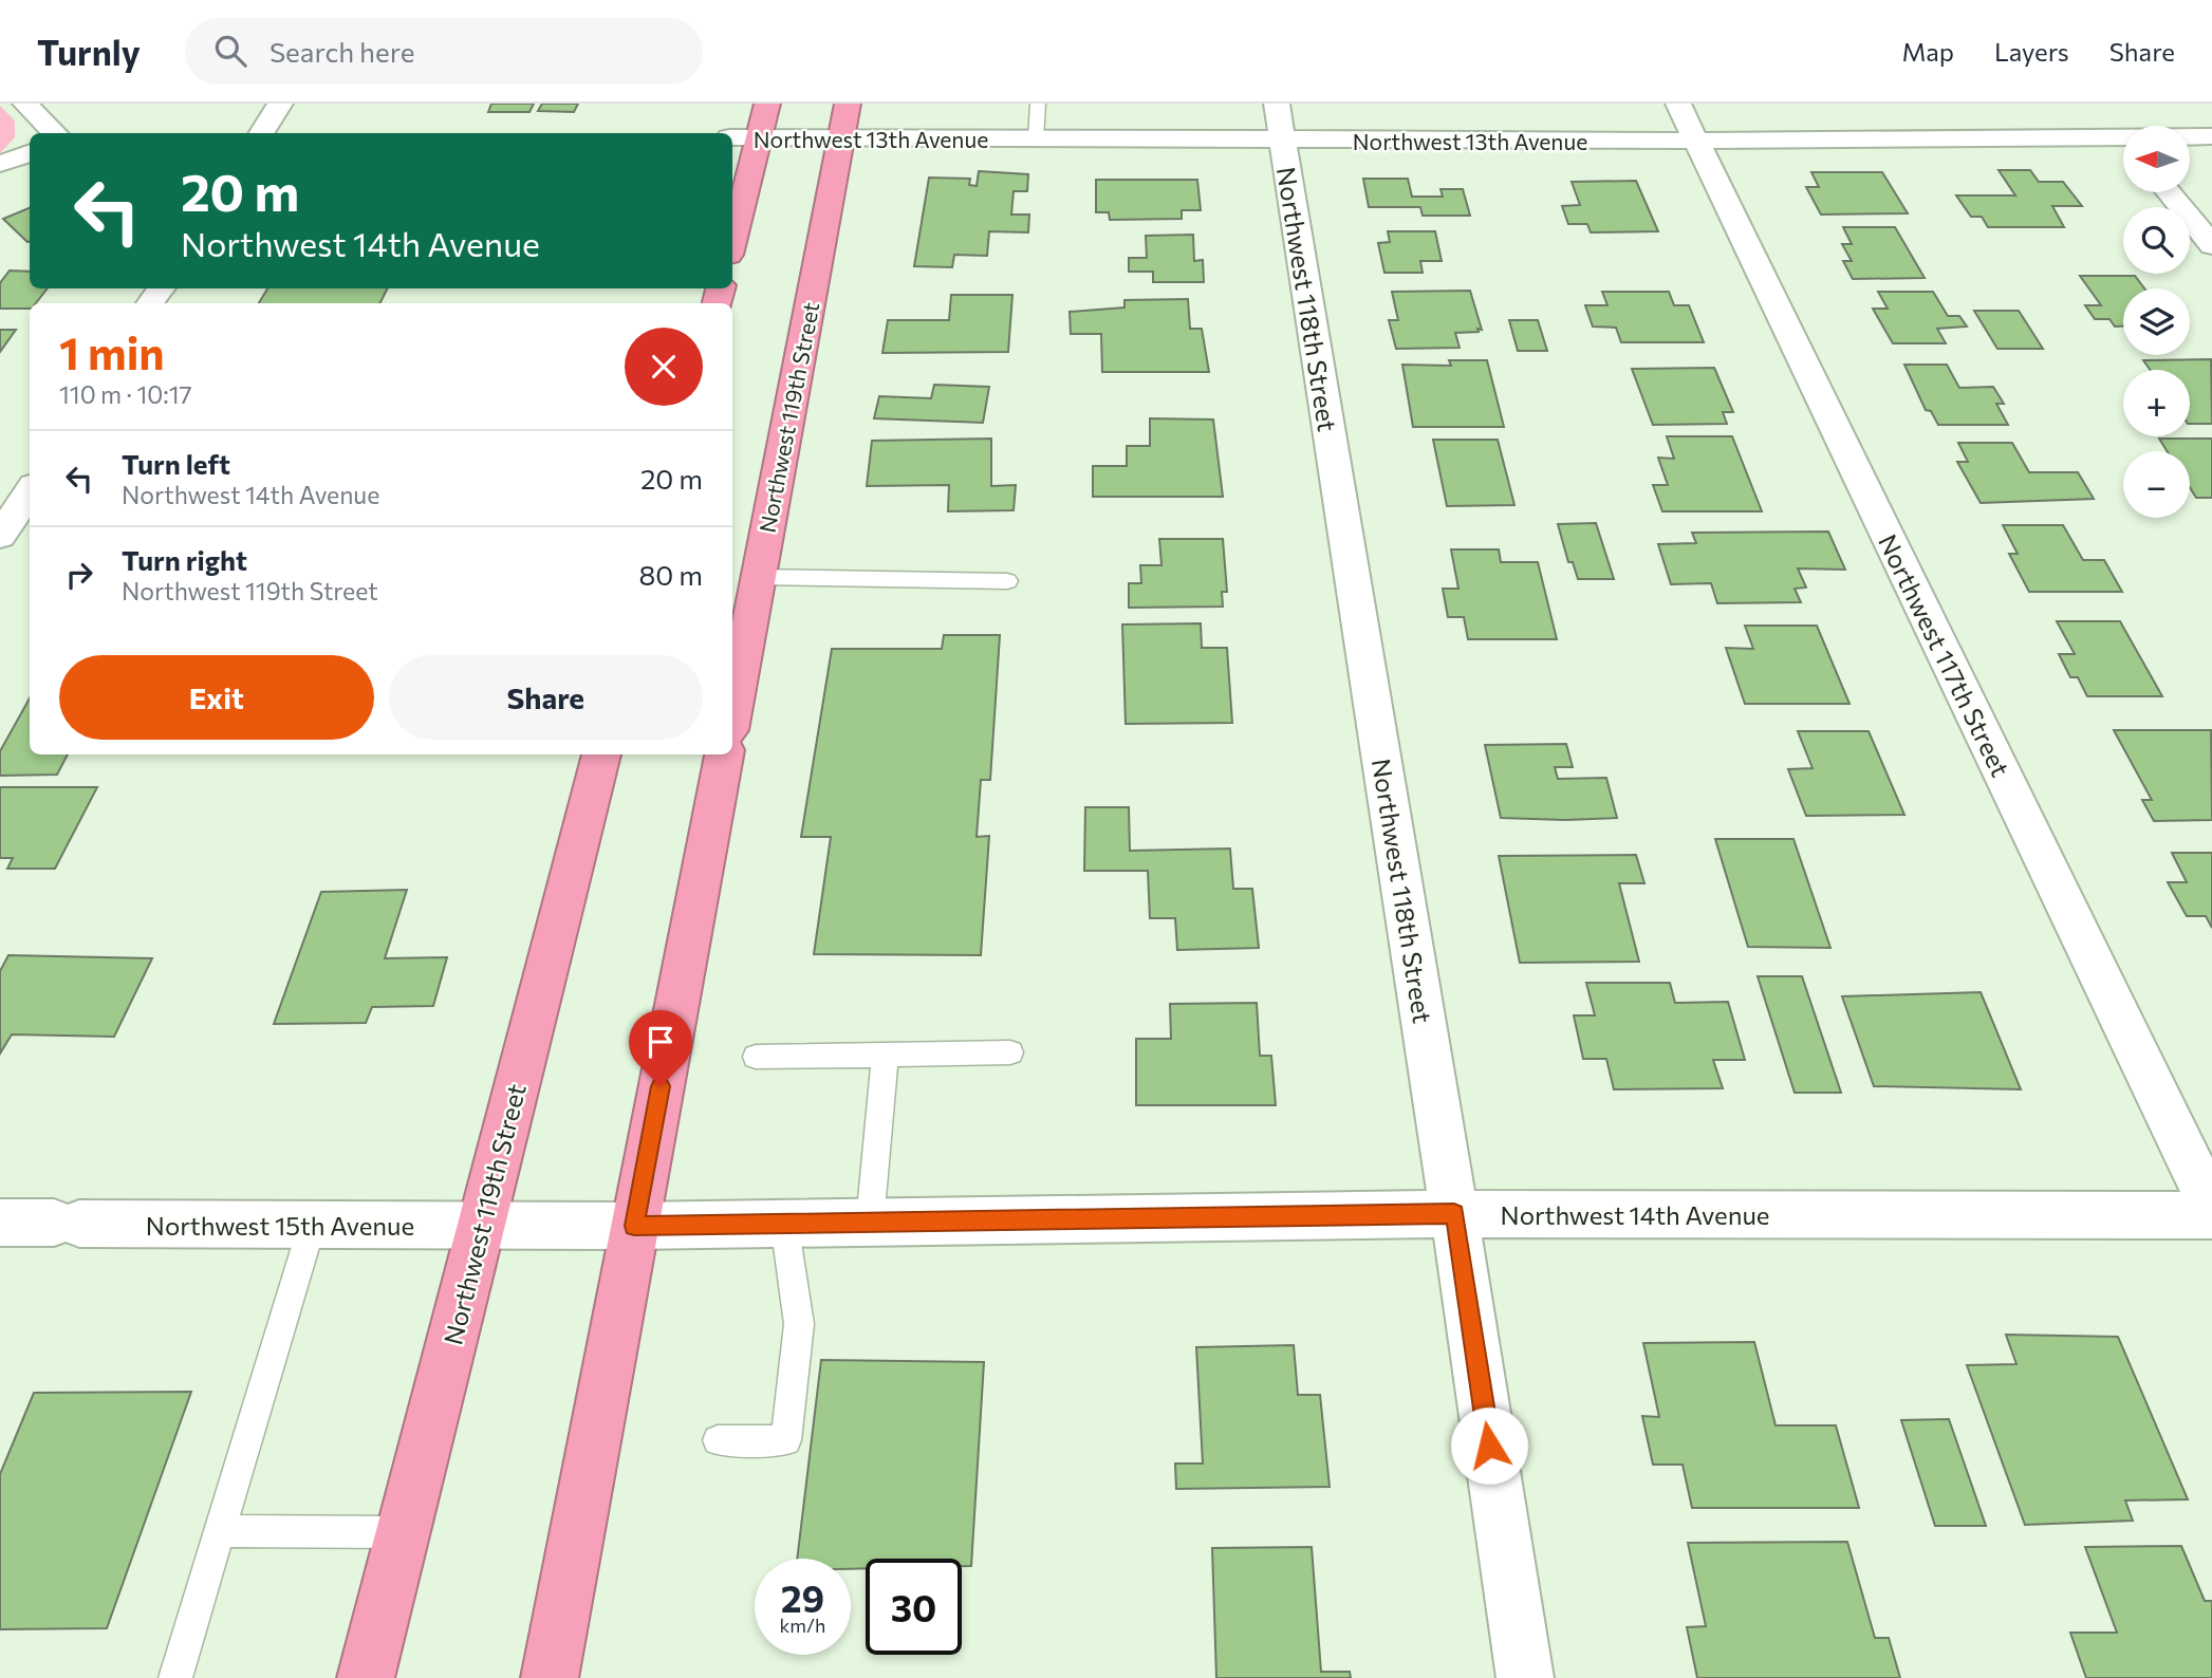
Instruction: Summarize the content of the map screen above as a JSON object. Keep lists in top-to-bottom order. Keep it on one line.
{"streets":{"highway":["Northwest 119th Street"],"street":["Northwest 13th Avenue","Northwest 118th Street","Northwest 117th Street","Northwest 14th Avenue","Northwest 15th Avenue"]},"crossings":[["Northwest 13th Avenue","Northwest 118th Street"],["Northwest 13th Avenue","Northwest 119th Street"],["Northwest 13th Avenue","Northwest 117th Street"],["Northwest 118th Street","Northwest 14th Avenue"],["Northwest 119th Street","Northwest 14th Avenue"],["Northwest 119th Street","Northwest 15th Avenue"],["Northwest 14th Avenue","Northwest 15th Avenue"]],"north":"left","page":{"header":"Turnly","search":"Search here","nav":["Map","Layers","Share"],"map_buttons":["+","−"],"turn":["20 m","Northwest 14th Avenue"],"heading":["1 min","110 m · 10:17"],"list":[{"name":"Turn left","note":"Northwest 14th Avenue","value":"20 m"},{"name":"Turn right","note":"Northwest 119th Street","value":"80 m"}],"buttons":["Exit","Share"],"speed":"29 km/h","limit":"30"}}
